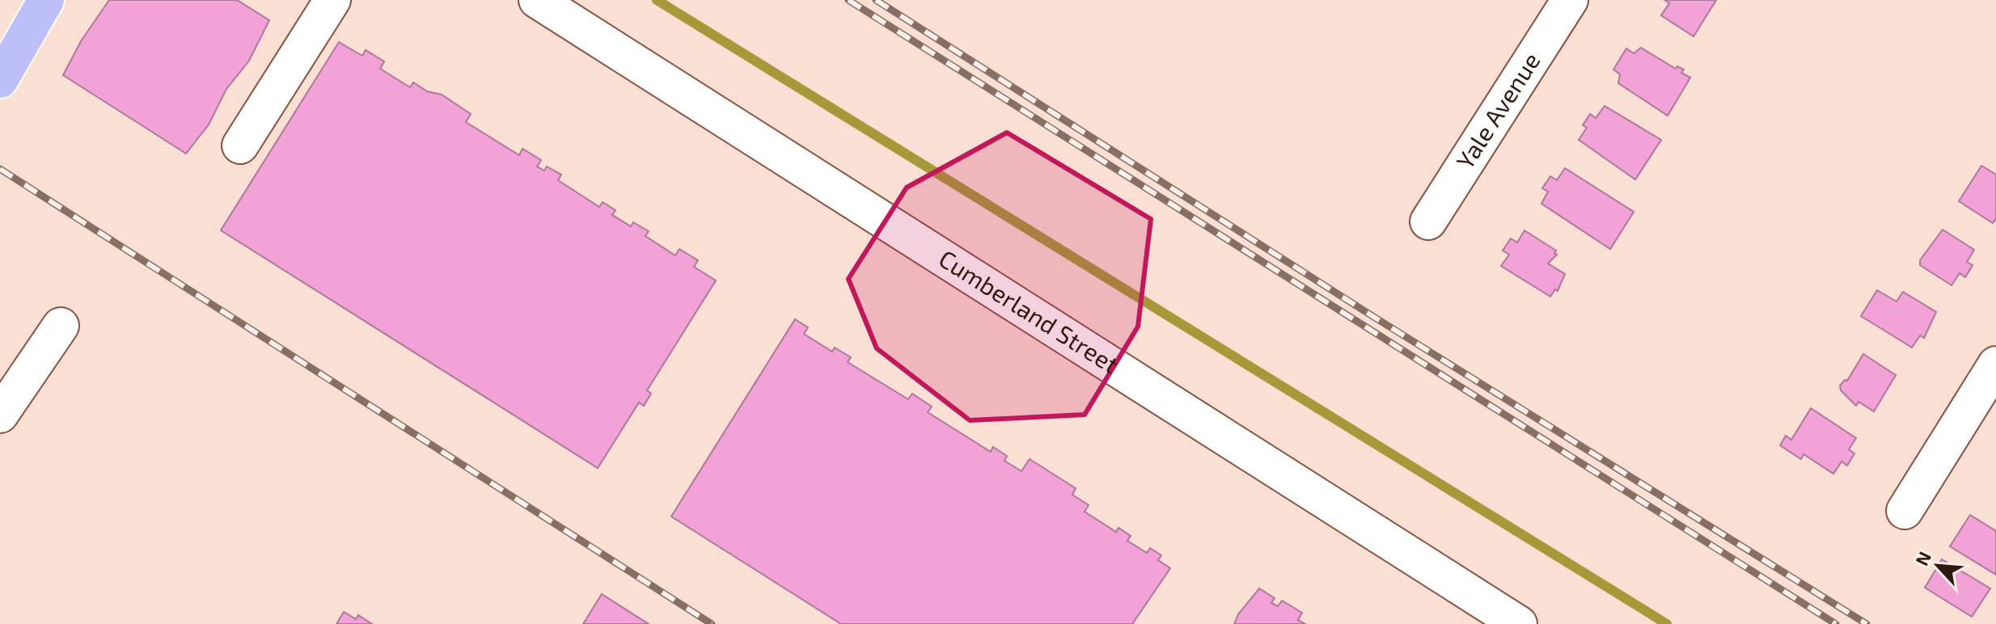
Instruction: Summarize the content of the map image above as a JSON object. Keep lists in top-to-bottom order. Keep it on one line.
{"streets":{"street":["Yale Avenue","Cumberland Street"]},"north":"top left"}
